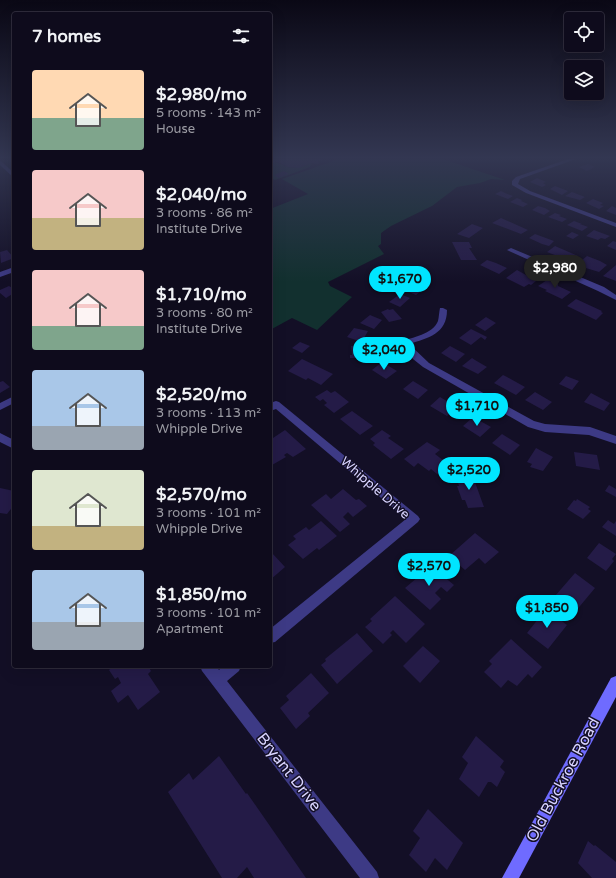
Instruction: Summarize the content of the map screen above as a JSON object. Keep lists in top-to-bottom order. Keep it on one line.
{"streets":{"street":["Whipple Drive","Bryant Drive","Old Buckroe Road"]},"page":{"heading":"7 homes","list":[{"name":"$2,980/mo","note":"5 rooms · 143 m² · House"},{"name":"$2,040/mo","note":"3 rooms · 86 m² · Institute Drive"},{"name":"$1,710/mo","note":"3 rooms · 80 m² · Institute Drive"},{"name":"$2,520/mo","note":"3 rooms · 113 m² · Whipple Drive"},{"name":"$2,570/mo","note":"3 rooms · 101 m² · Whipple Drive"},{"name":"$1,850/mo","note":"3 rooms · 101 m² · Apartment"}],"price":["$2,980","$1,670","$2,040","$1,710","$2,520","$2,570","$1,850"]}}
